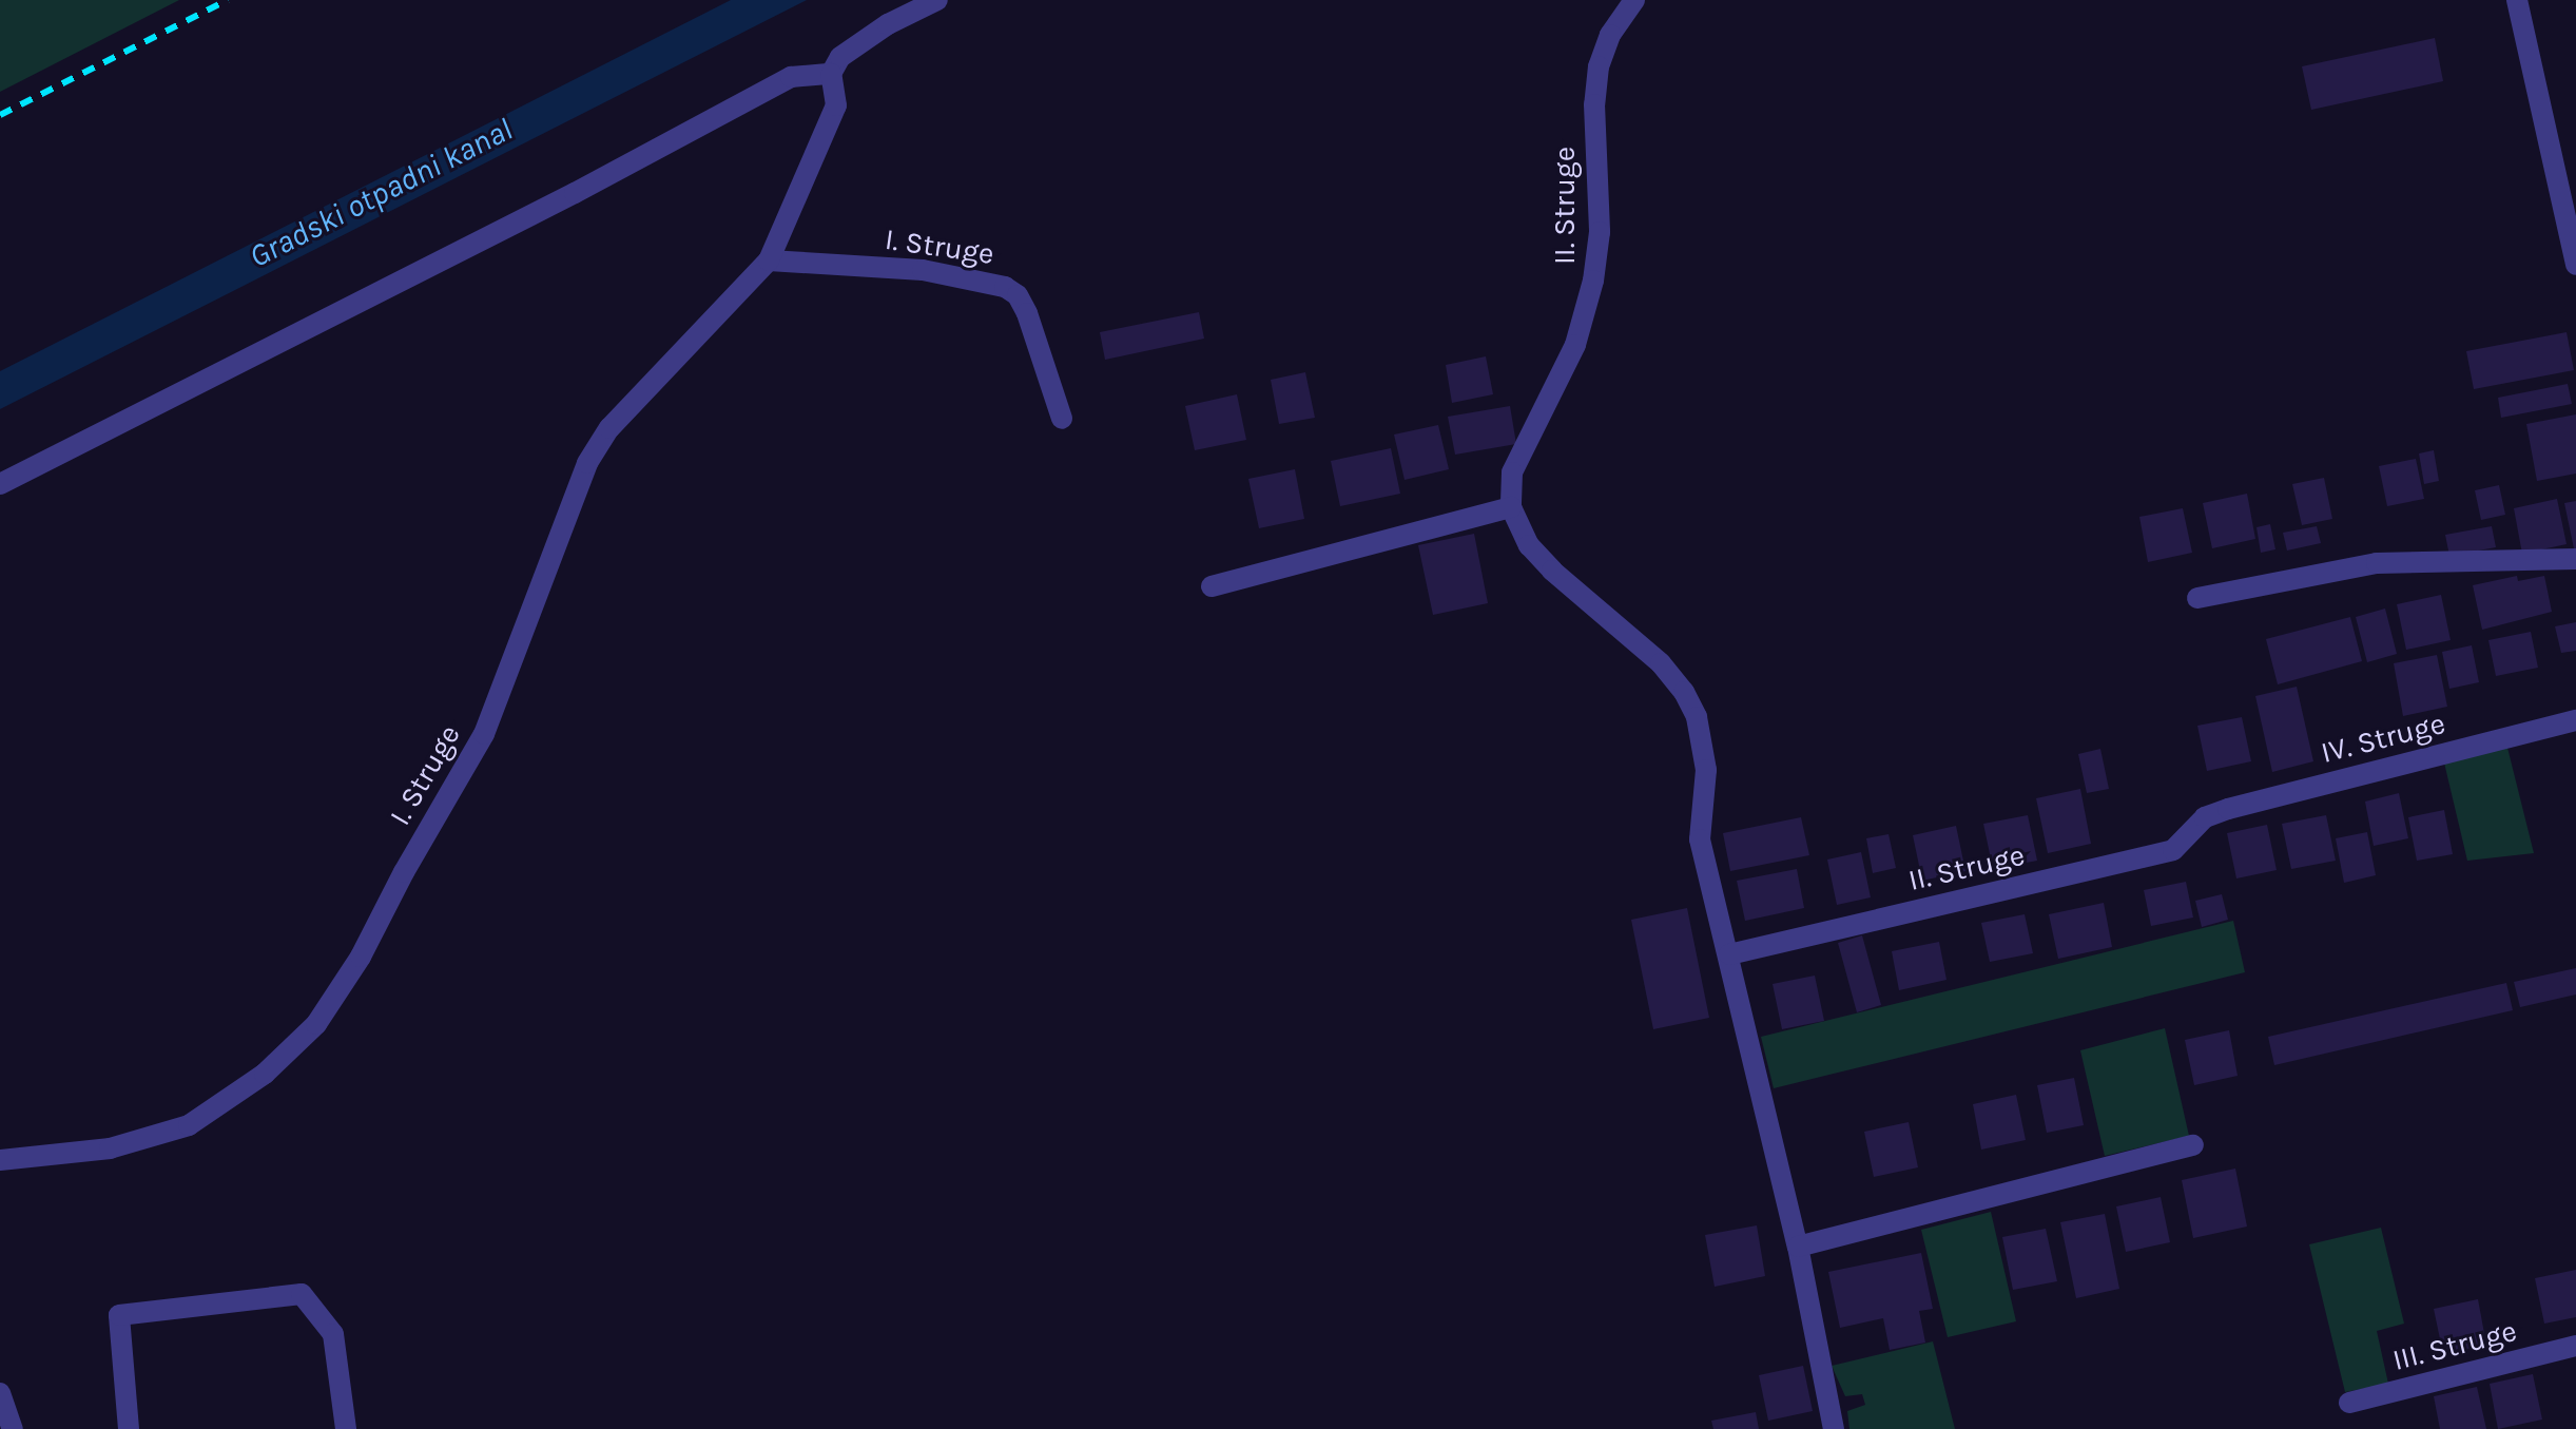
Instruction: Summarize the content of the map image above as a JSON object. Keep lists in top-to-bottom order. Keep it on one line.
{"streets":{"street":["II. Struge","I. Struge","IV. Struge","III. Struge"]},"crossings":[["II. Struge","IV. Struge"]],"water":["Gradski otpadni kanal"]}
